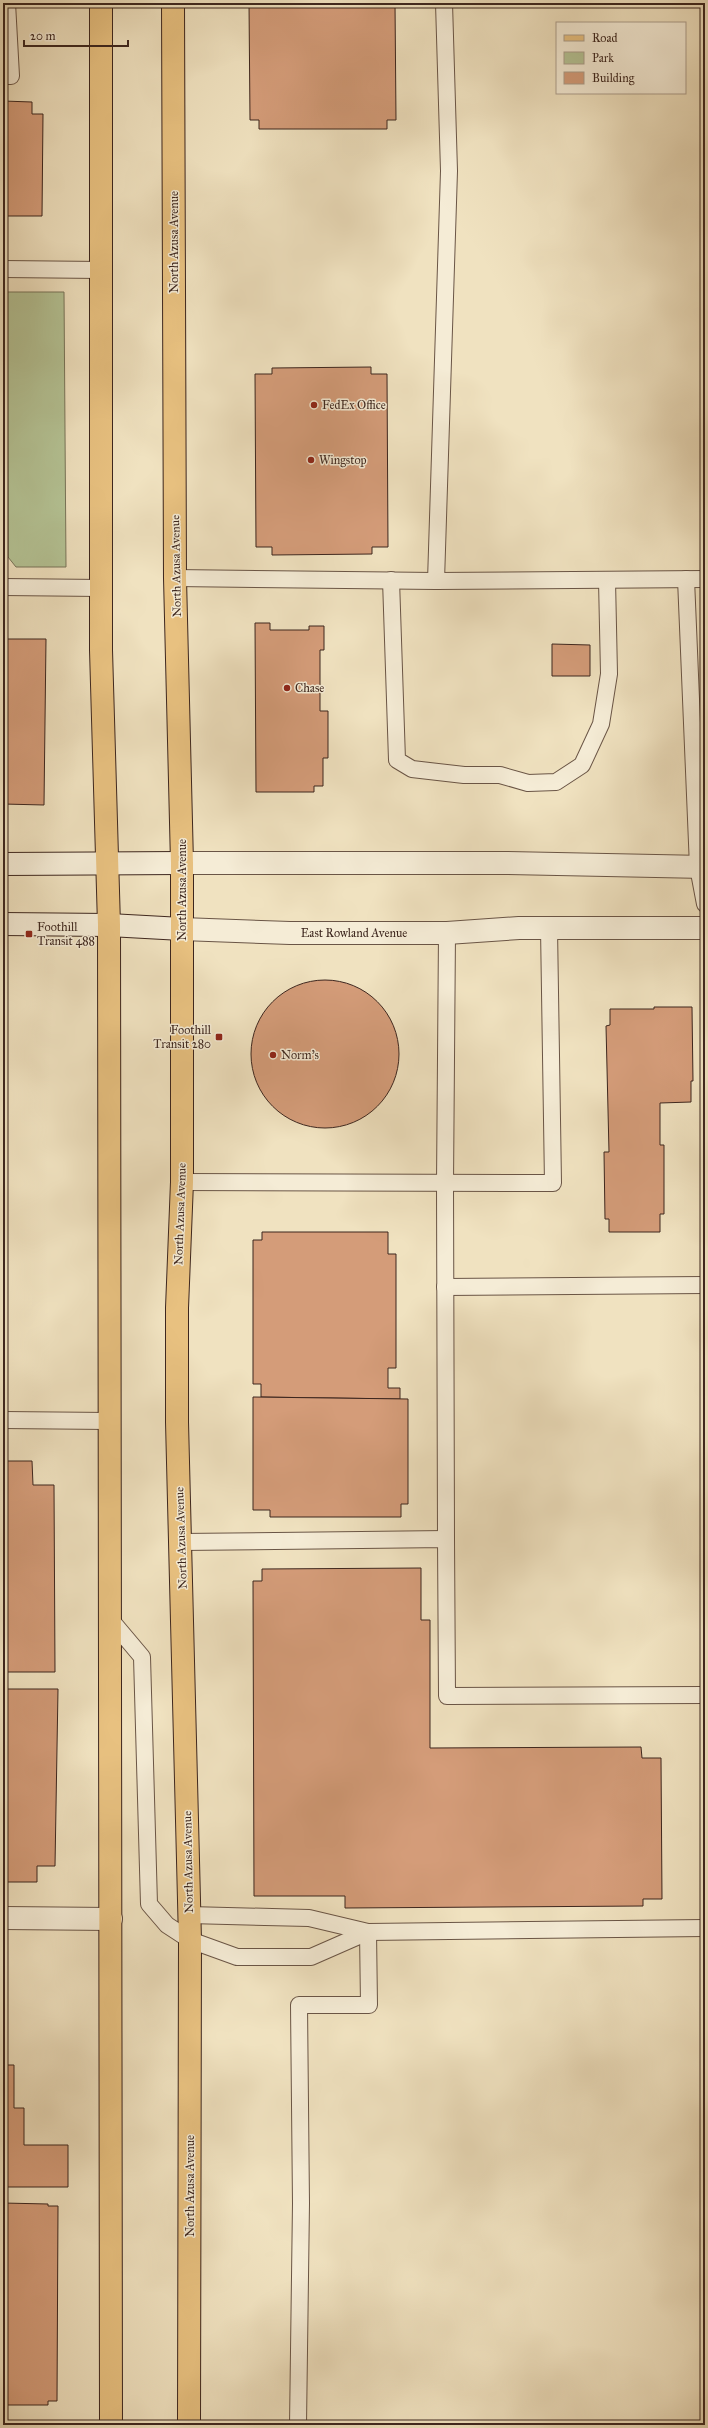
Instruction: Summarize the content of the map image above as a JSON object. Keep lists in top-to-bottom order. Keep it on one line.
{"streets":{"main road":["North Azusa Avenue"],"street":["East Rowland Avenue"]},"crossings":[["North Azusa Avenue","East Rowland Avenue"]],"places":{"other":["FedEx Office","Wingstop","Chase","Norm's"],"transit":["Foothill Transit 488","Foothill Transit 280"]},"legend":["Road","Park","Building"],"scale_bar":"20 m"}
